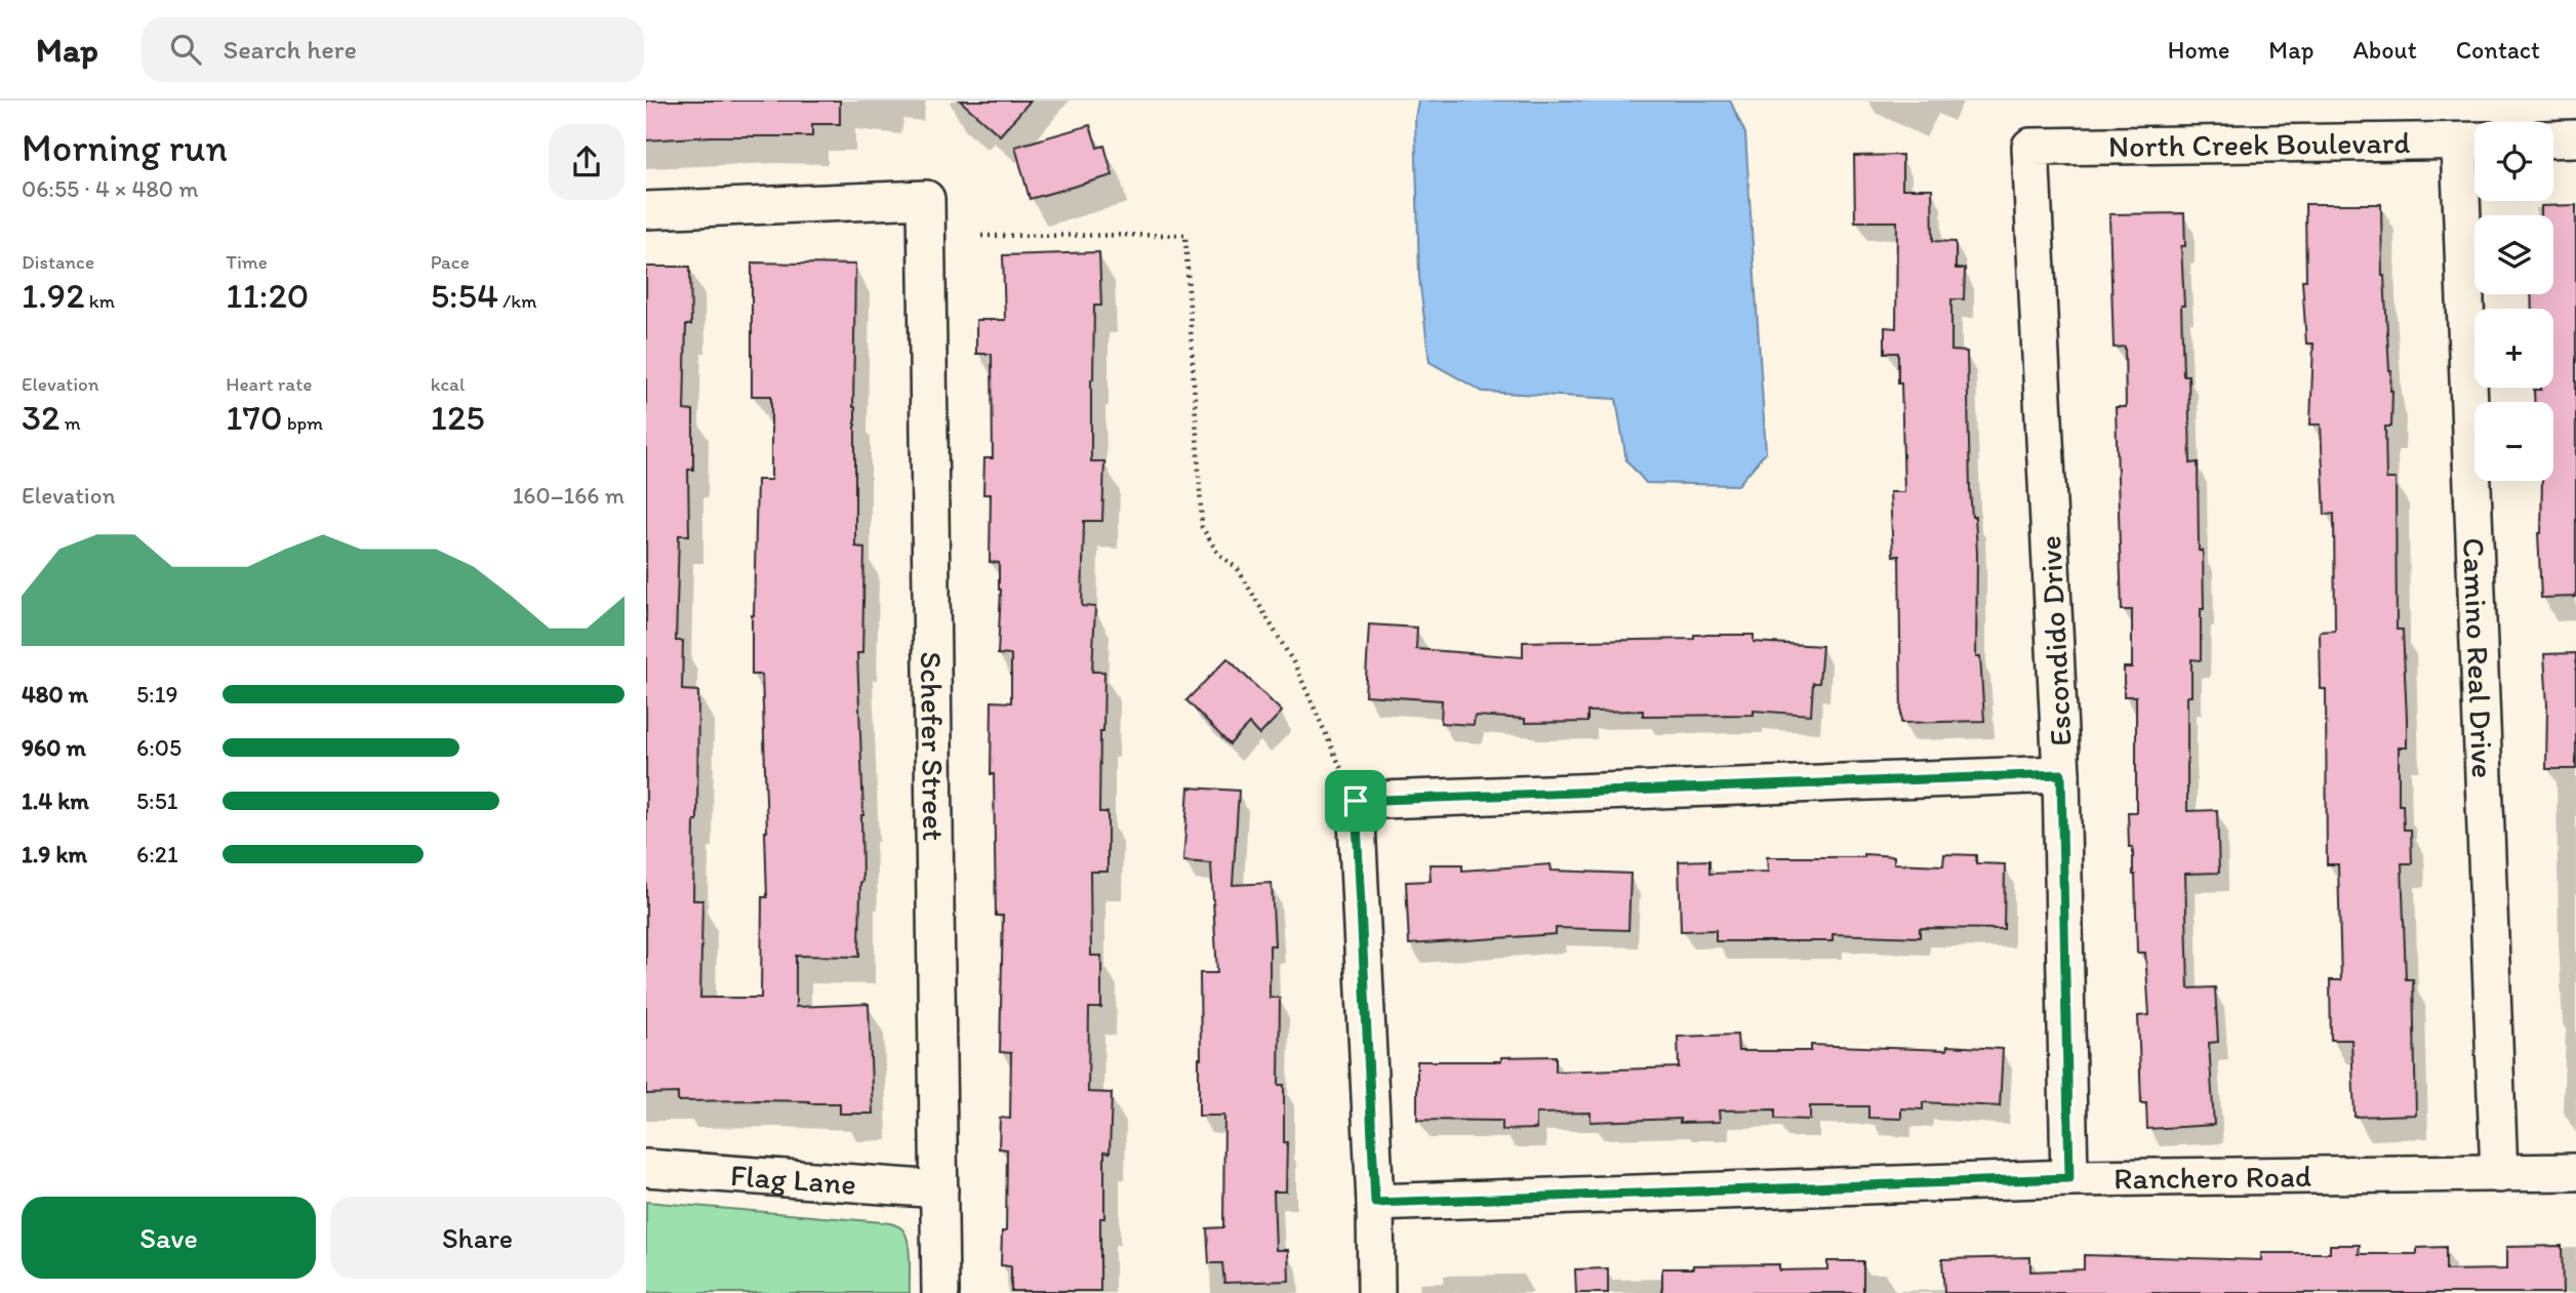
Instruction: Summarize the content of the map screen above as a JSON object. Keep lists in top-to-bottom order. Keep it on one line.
{"streets":{"street":["North Creek Boulevard","Escondido Drive","Camino Real Drive","Schefer Street","Ranchero Road","Flag Lane"]},"crossings":[["North Creek Boulevard","Escondido Drive"],["North Creek Boulevard","Camino Real Drive"],["Escondido Drive","Ranchero Road"],["Camino Real Drive","Ranchero Road"],["Schefer Street","Flag Lane"]],"page":{"header":"Map","search":"Search here","nav":["Home","Map","About","Contact"],"heading":["Morning run","06:55 · 4 × 480 m"],"map_buttons":["+","−"],"stats":[["Distance","1.92 km"],["Time","11:20"],["Pace","5:54 /km"],["Elevation","32 m"],["Heart rate","170 bpm"],["kcal","125"]],"chart":["Elevation","160–166 m"],"list":[{"name":"480 m","note":"5:19"},{"name":"960 m","note":"6:05"},{"name":"1.4 km","note":"5:51"},{"name":"1.9 km","note":"6:21"}],"buttons":["Save","Share"]}}
